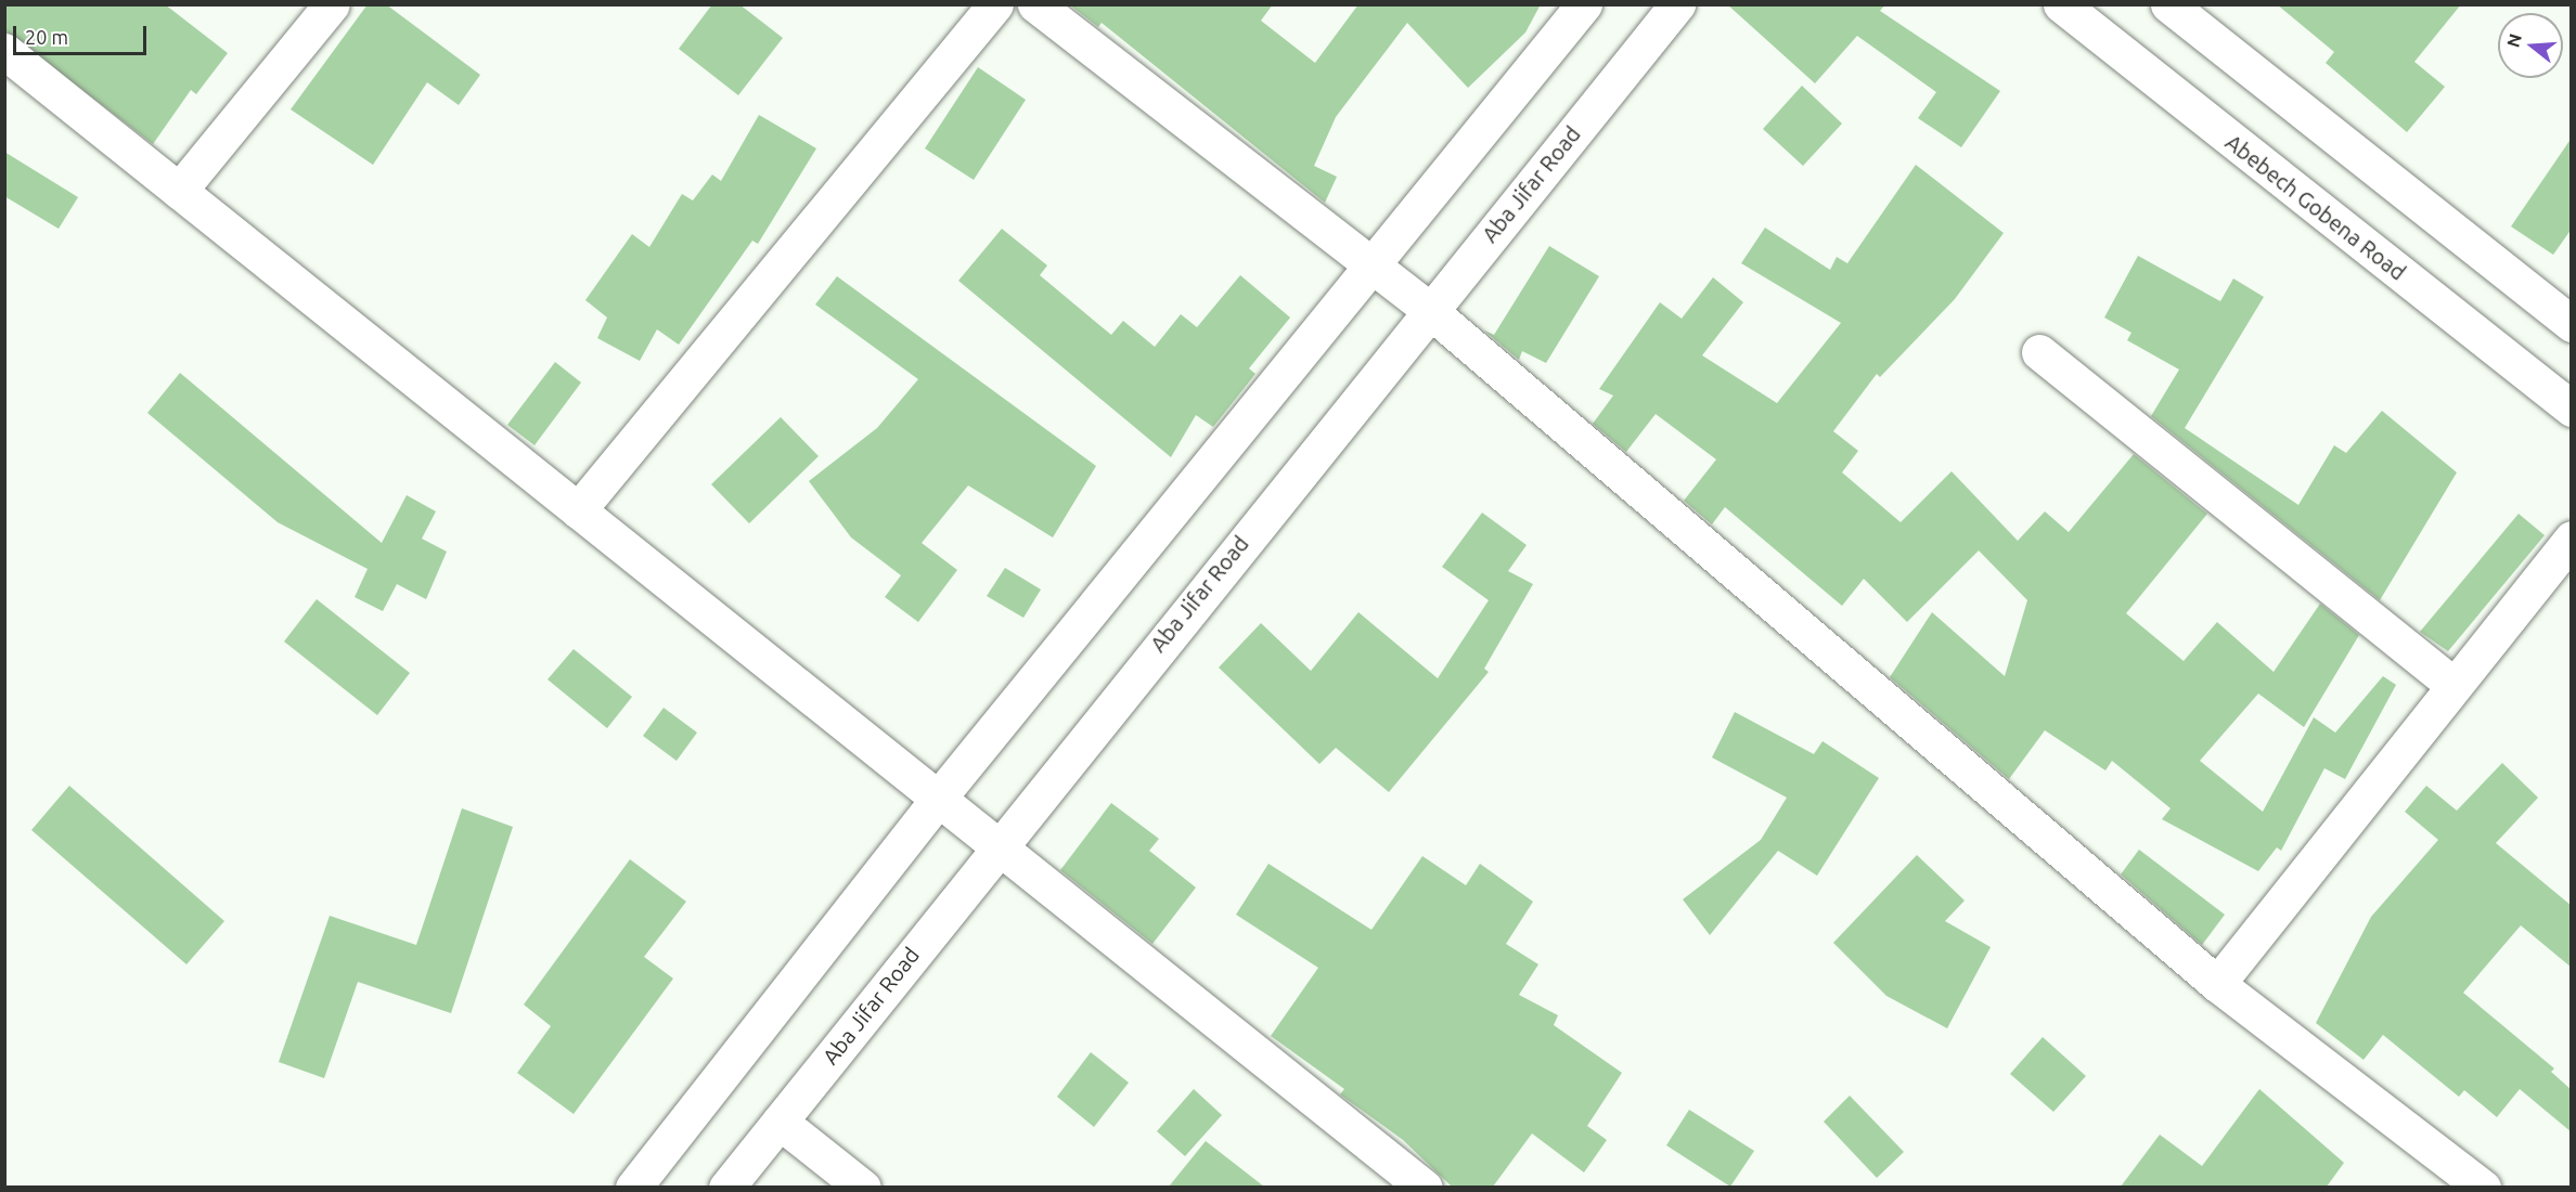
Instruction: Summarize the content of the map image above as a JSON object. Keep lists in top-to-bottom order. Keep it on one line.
{"streets":{"street":["Aba Jifar Road","Abebech Gobena Road"]},"scale_bar":"20 m","north":"left"}
